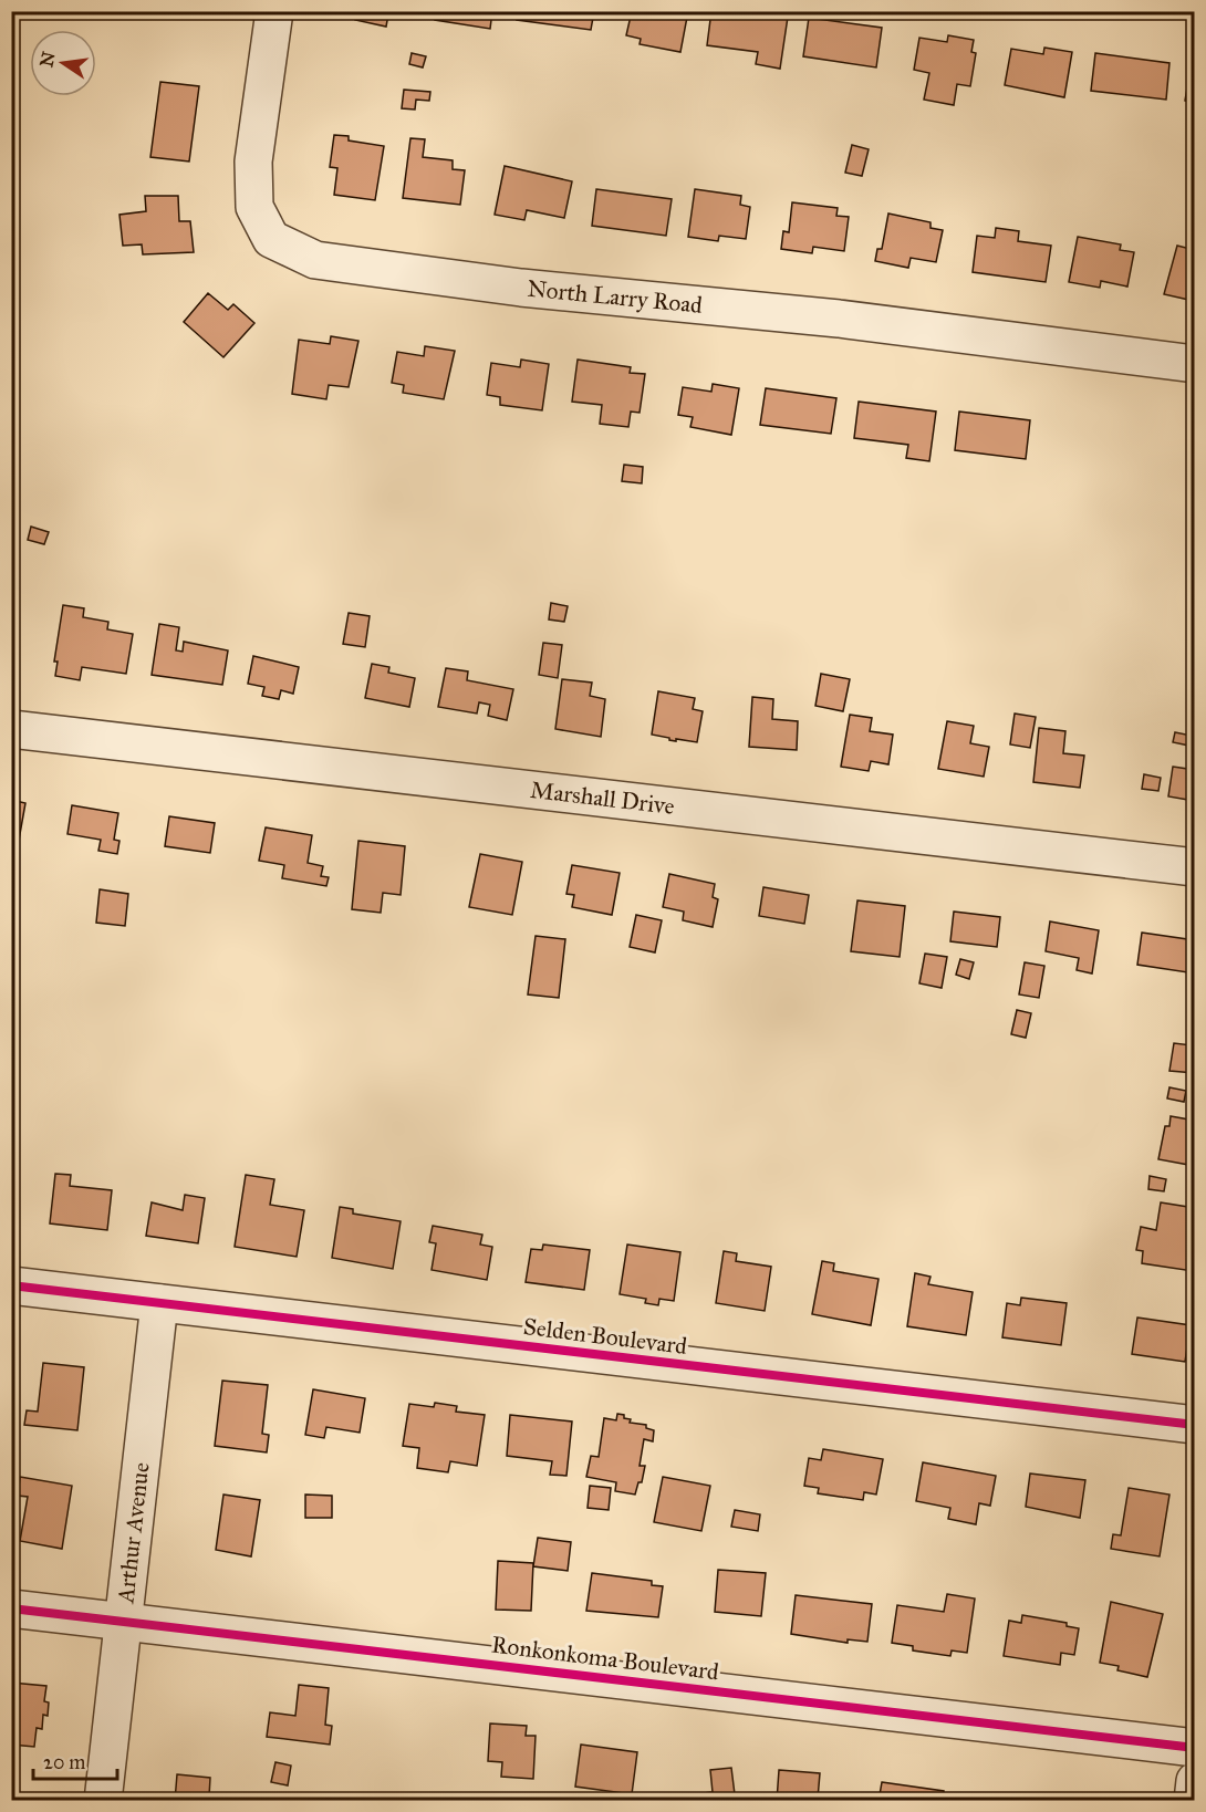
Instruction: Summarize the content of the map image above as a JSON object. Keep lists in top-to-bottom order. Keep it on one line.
{"streets":{"street":["North Larry Road","Marshall Drive","Selden Boulevard","Arthur Avenue","Ronkonkoma Boulevard"]},"crossings":[["Selden Boulevard","Arthur Avenue"],["Arthur Avenue","Ronkonkoma Boulevard"]],"scale_bar":"20 m","north":"left"}
